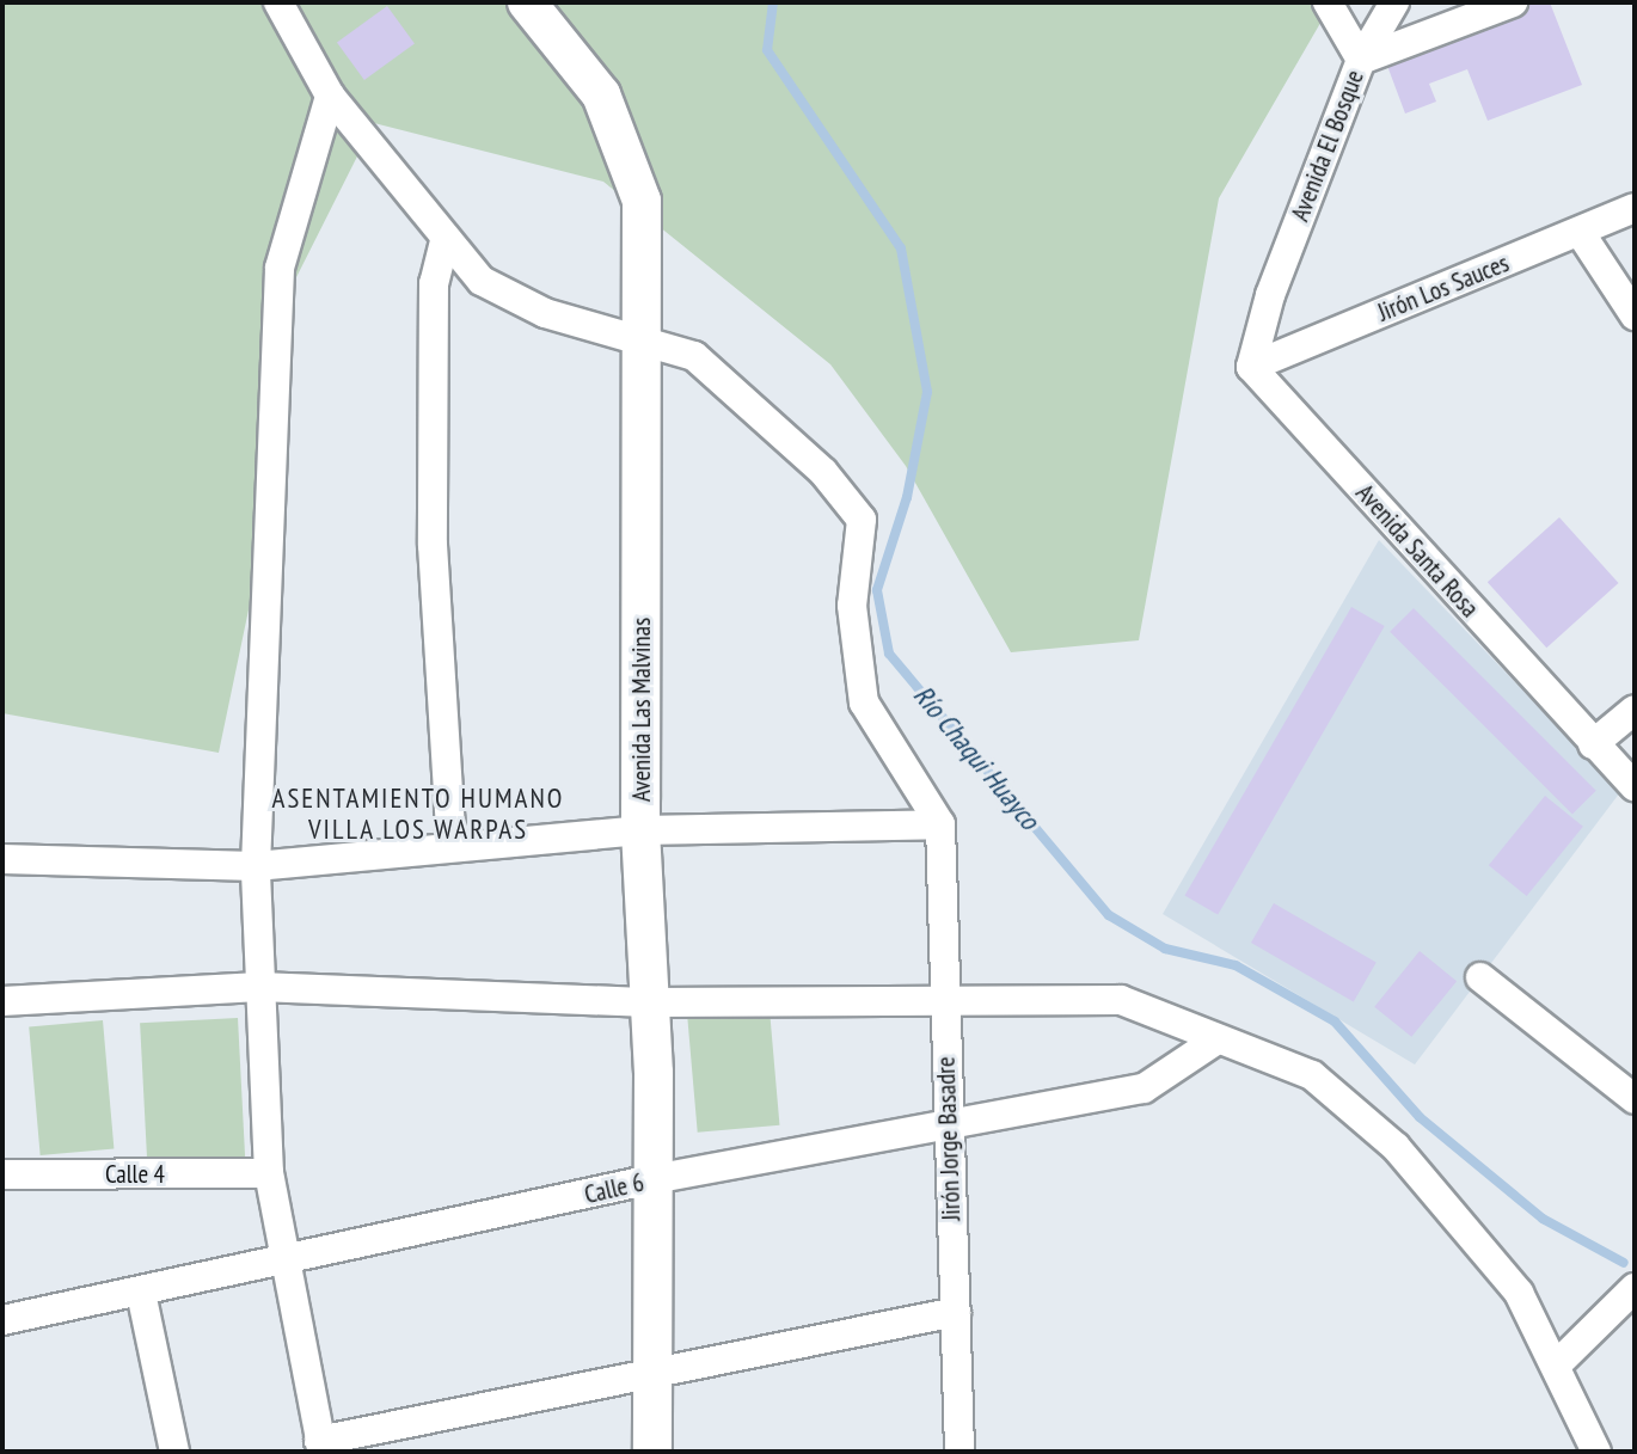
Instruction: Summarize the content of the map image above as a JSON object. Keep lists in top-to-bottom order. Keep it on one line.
{"streets":{"street":["Avenida El Bosque","Jirón Los Sauces","Avenida Santa Rosa","Avenida Las Malvinas","Jirón Jorge Basadre","Calle 4","Calle 6"]},"crossings":[["Avenida El Bosque","Jirón Los Sauces"],["Avenida El Bosque","Avenida Santa Rosa"],["Jirón Los Sauces","Avenida Santa Rosa"],["Avenida Las Malvinas","Calle 6"],["Jirón Jorge Basadre","Calle 6"]],"districts":["ASENTAMIENTO HUMANO VILLA LOS WARPAS"],"water":["Río Chaqui Huayco"]}
